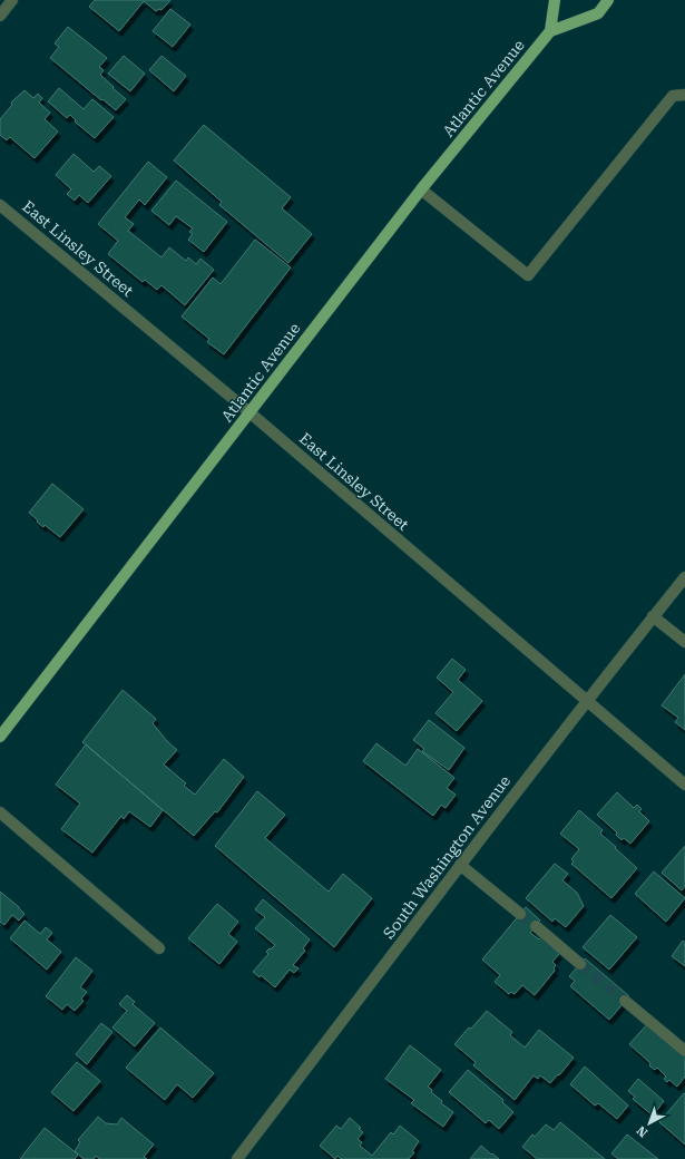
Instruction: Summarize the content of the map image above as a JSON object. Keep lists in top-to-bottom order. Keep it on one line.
{"streets":{"main road":["Atlantic Avenue"],"street":["East Linsley Street","South Washington Avenue"]},"crossings":[["Atlantic Avenue","East Linsley Street"],["East Linsley Street","South Washington Avenue"]],"north":"bottom left"}
